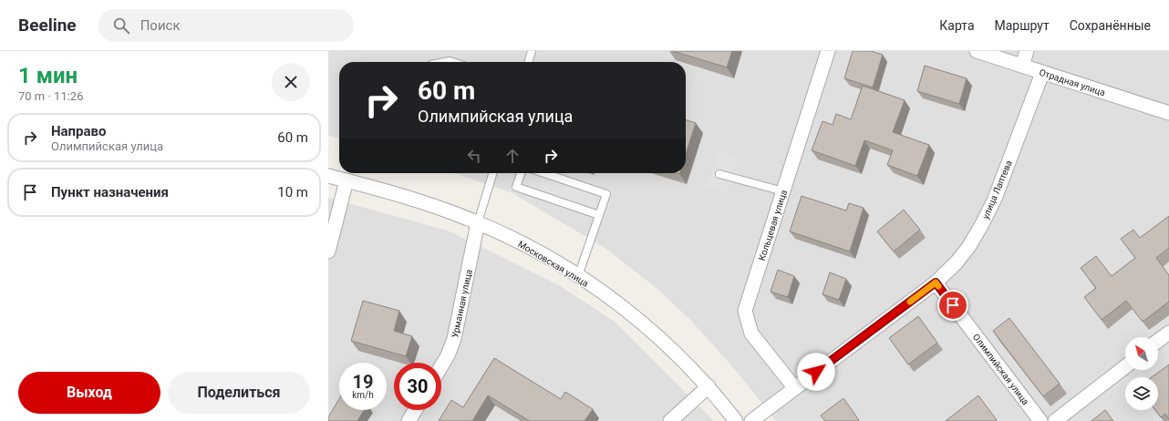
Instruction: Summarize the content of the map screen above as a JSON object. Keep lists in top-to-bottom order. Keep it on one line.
{"streets":{"street":["Отрадная улица","улица Лаптева","Кольцевая улица","Московская улица","Урманная улица","Олимпийская улица"]},"crossings":[["Отрадная улица","улица Лаптева"],["улица Лаптева","Кольцевая улица"],["улица Лаптева","Олимпийская улица"],["Московская улица","Урманная улица"]],"north":"top left","page":{"header":"Beeline","search":"Поиск","nav":["Карта","Маршрут","Сохранённые"],"heading":["1 мин","70 m · 11:26"],"turn":["60 m","Олимпийская улица"],"list":[{"name":"Направо","note":"Олимпийская улица","value":"60 m"},{"name":"Пункт назначения","value":"10 m"}],"speed":"19 km/h","limit":"30","buttons":["Выход","Поделиться"]}}
